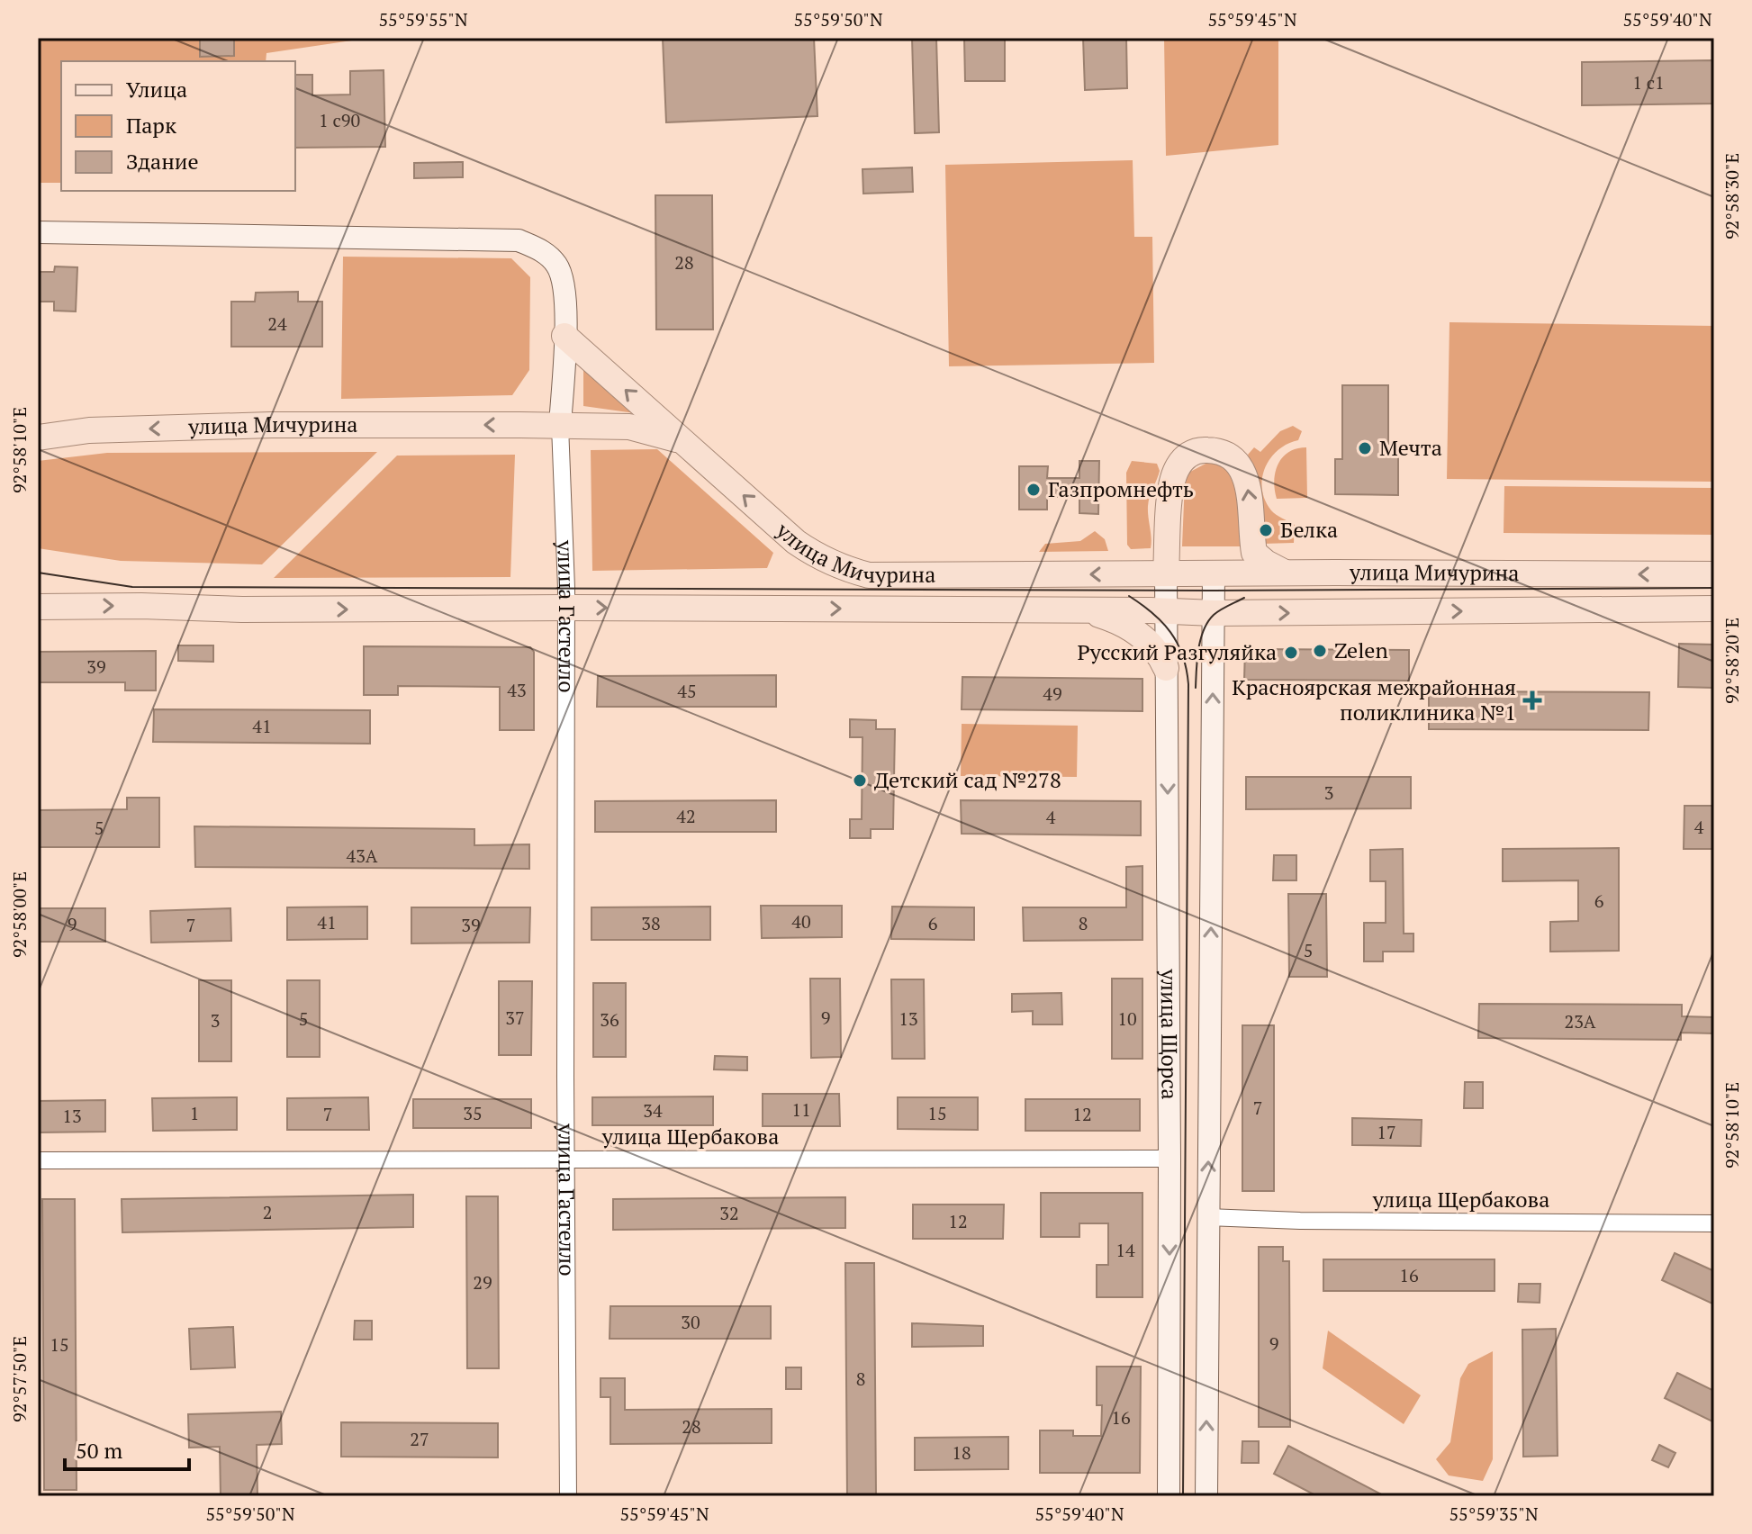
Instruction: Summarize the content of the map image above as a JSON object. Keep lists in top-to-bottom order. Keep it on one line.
{"streets":{"main road":["улица Мичурина","улица Гастелло","улица Щорса"],"street":["улица Щербакова"]},"crossings":[["улица Мичурина","улица Гастелло"],["улица Мичурина","улица Щорса"],["улица Гастелло","улица Щербакова"],["улица Щорса","улица Щербакова"]],"places":{"other":["Мечта","Газпромнефть","Белка","Zelen","Русский Разгуляйка","Детский сад №278"],"health":["Красноярская межрайонная поликлиника №1"]},"house_numbers":["1 с1","1 с90","28","24","39","43","45","49","41","3","42","4","4","5","43А","6","40","41","38","6","8","9","7","39","5","37","9","5","13","10","36","3","23А","7","11","34","1","35","15","7","12","13","17","2","32","12","14","16","29","30","9","15","8","16","28","27","18"],"legend":["Улица","Парк","Здание"],"scale_bar":"50 m","coordinates":["55°59'55\"N","55°59'50\"N","55°59'45\"N","55°59'40\"N","92°58'30\"E","92°58'10\"E","92°58'20\"E","92°58'00\"E","92°57'50\"E","55°59'35\"N"]}
